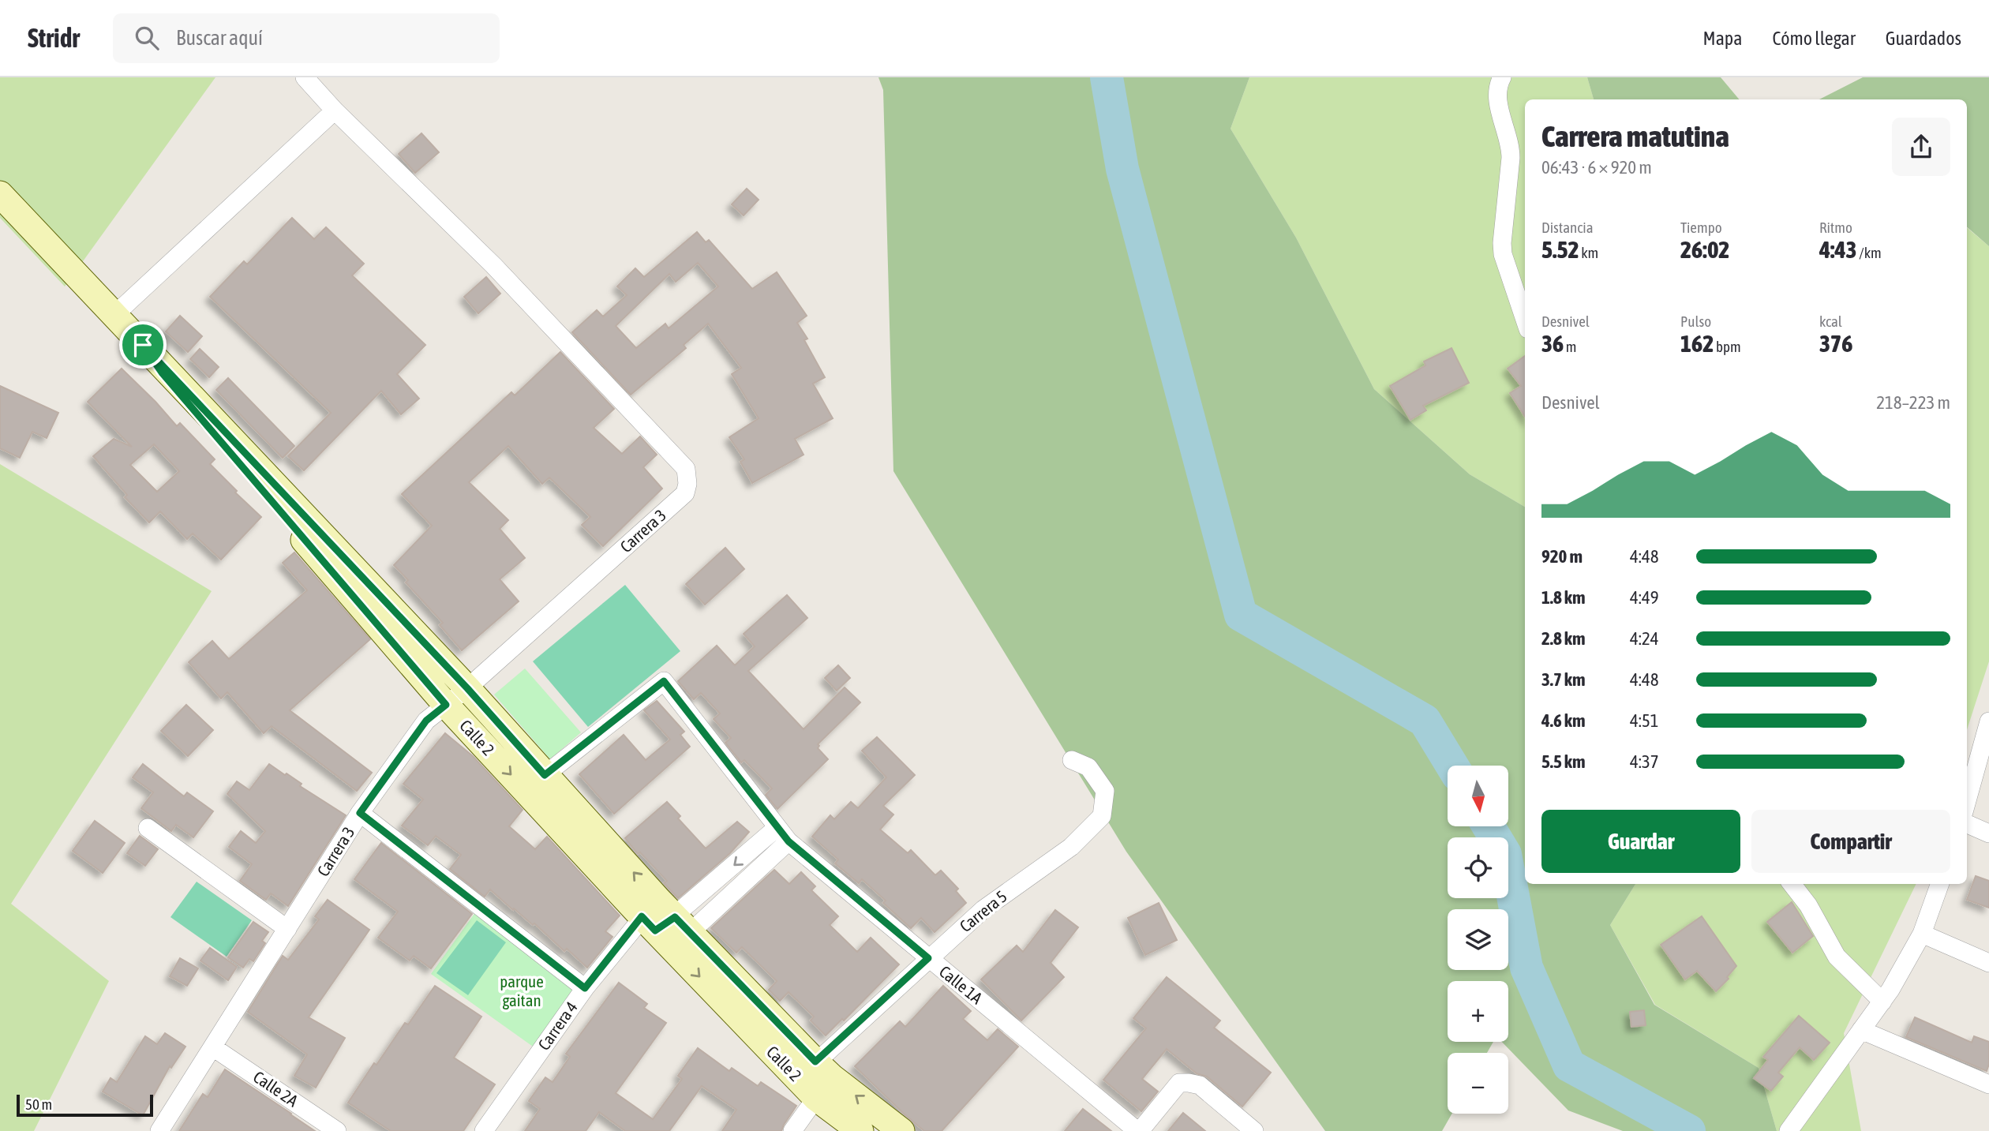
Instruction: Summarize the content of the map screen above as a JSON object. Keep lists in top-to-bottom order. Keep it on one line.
{"streets":{"main road":["Calle 2"],"street":["Carrera 3","Carrera 5","Calle 1A","Carrera 4","Calle 2A"]},"crossings":[["Carrera 3","Calle 2"],["Carrera 3","Calle 2A"],["Calle 2","Carrera 5"],["Calle 2","Calle 1A"],["Calle 2","Carrera 4"],["Carrera 5","Calle 1A"],["Calle 1A","Carrera 4"]],"parks":["parque gaitan"],"scale_bar":"50 m","north":"bottom","page":{"header":"Stridr","search":"Buscar aquí","nav":["Mapa","Cómo llegar","Guardados"],"heading":["Carrera matutina","06:43 · 6 × 920 m"],"stats":[["Distancia","5.52 km"],["Tiempo","26:02"],["Ritmo","4:43 /km"],["Desnivel","36 m"],["Pulso","162 bpm"],["kcal","376"]],"chart":["Desnivel","218–223 m"],"list":[{"name":"920 m","note":"4:48"},{"name":"1.8 km","note":"4:49"},{"name":"2.8 km","note":"4:24"},{"name":"3.7 km","note":"4:48"},{"name":"4.6 km","note":"4:51"},{"name":"5.5 km","note":"4:37"}],"map_buttons":["+","−"],"buttons":["Guardar","Compartir"],"scale":"50 m"}}
